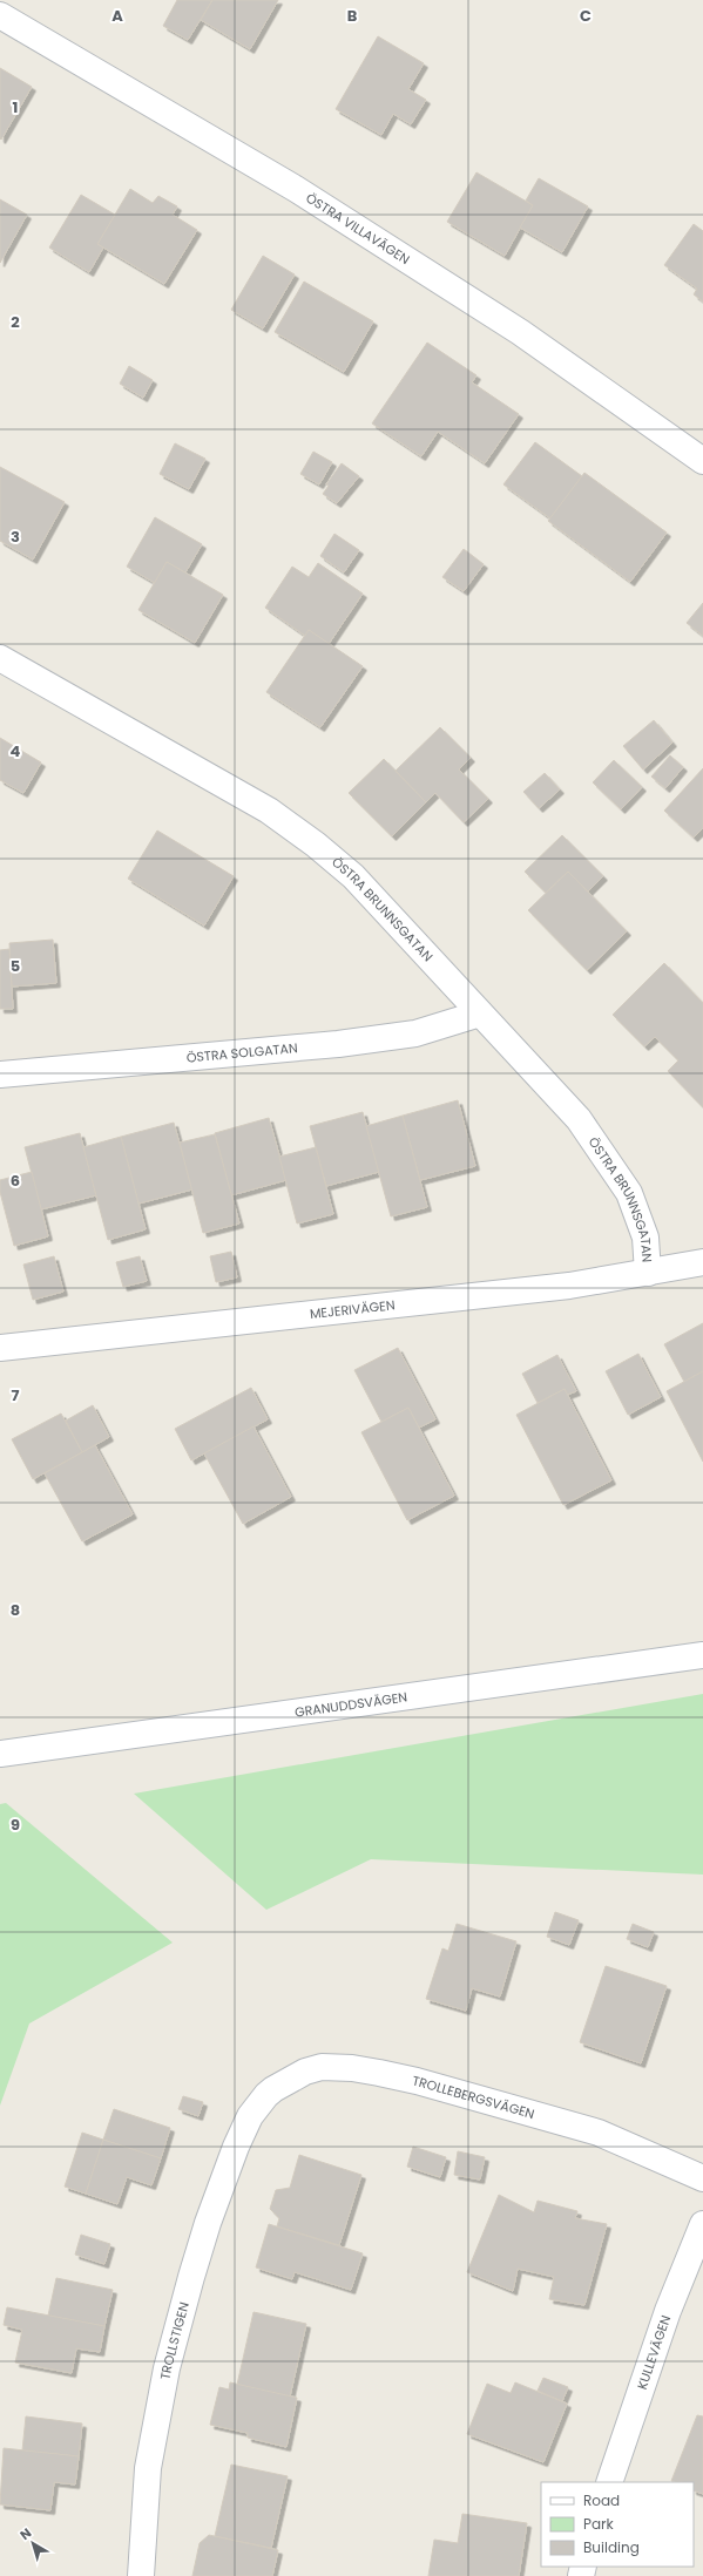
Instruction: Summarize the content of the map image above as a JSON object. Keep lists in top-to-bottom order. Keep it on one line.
{"streets":{"street":["ÖSTRA VILLAVÄGEN","ÖSTRA BRUNNSGATAN","ÖSTRA SOLGATAN","MEJERIVÄGEN","GRANUDDSVÄGEN","TROLLEBERGSVÄGEN","TROLLSTIGEN","KULLEVÄGEN"]},"crossings":[["ÖSTRA BRUNNSGATAN","ÖSTRA SOLGATAN"],["ÖSTRA BRUNNSGATAN","MEJERIVÄGEN"],["TROLLEBERGSVÄGEN","TROLLSTIGEN"]],"legend":["Road","Park","Building"],"north":"top left","grid":{"columns":["A","B","C"],"rows":["1","2","3","4","5","6","7","8","9"]}}
